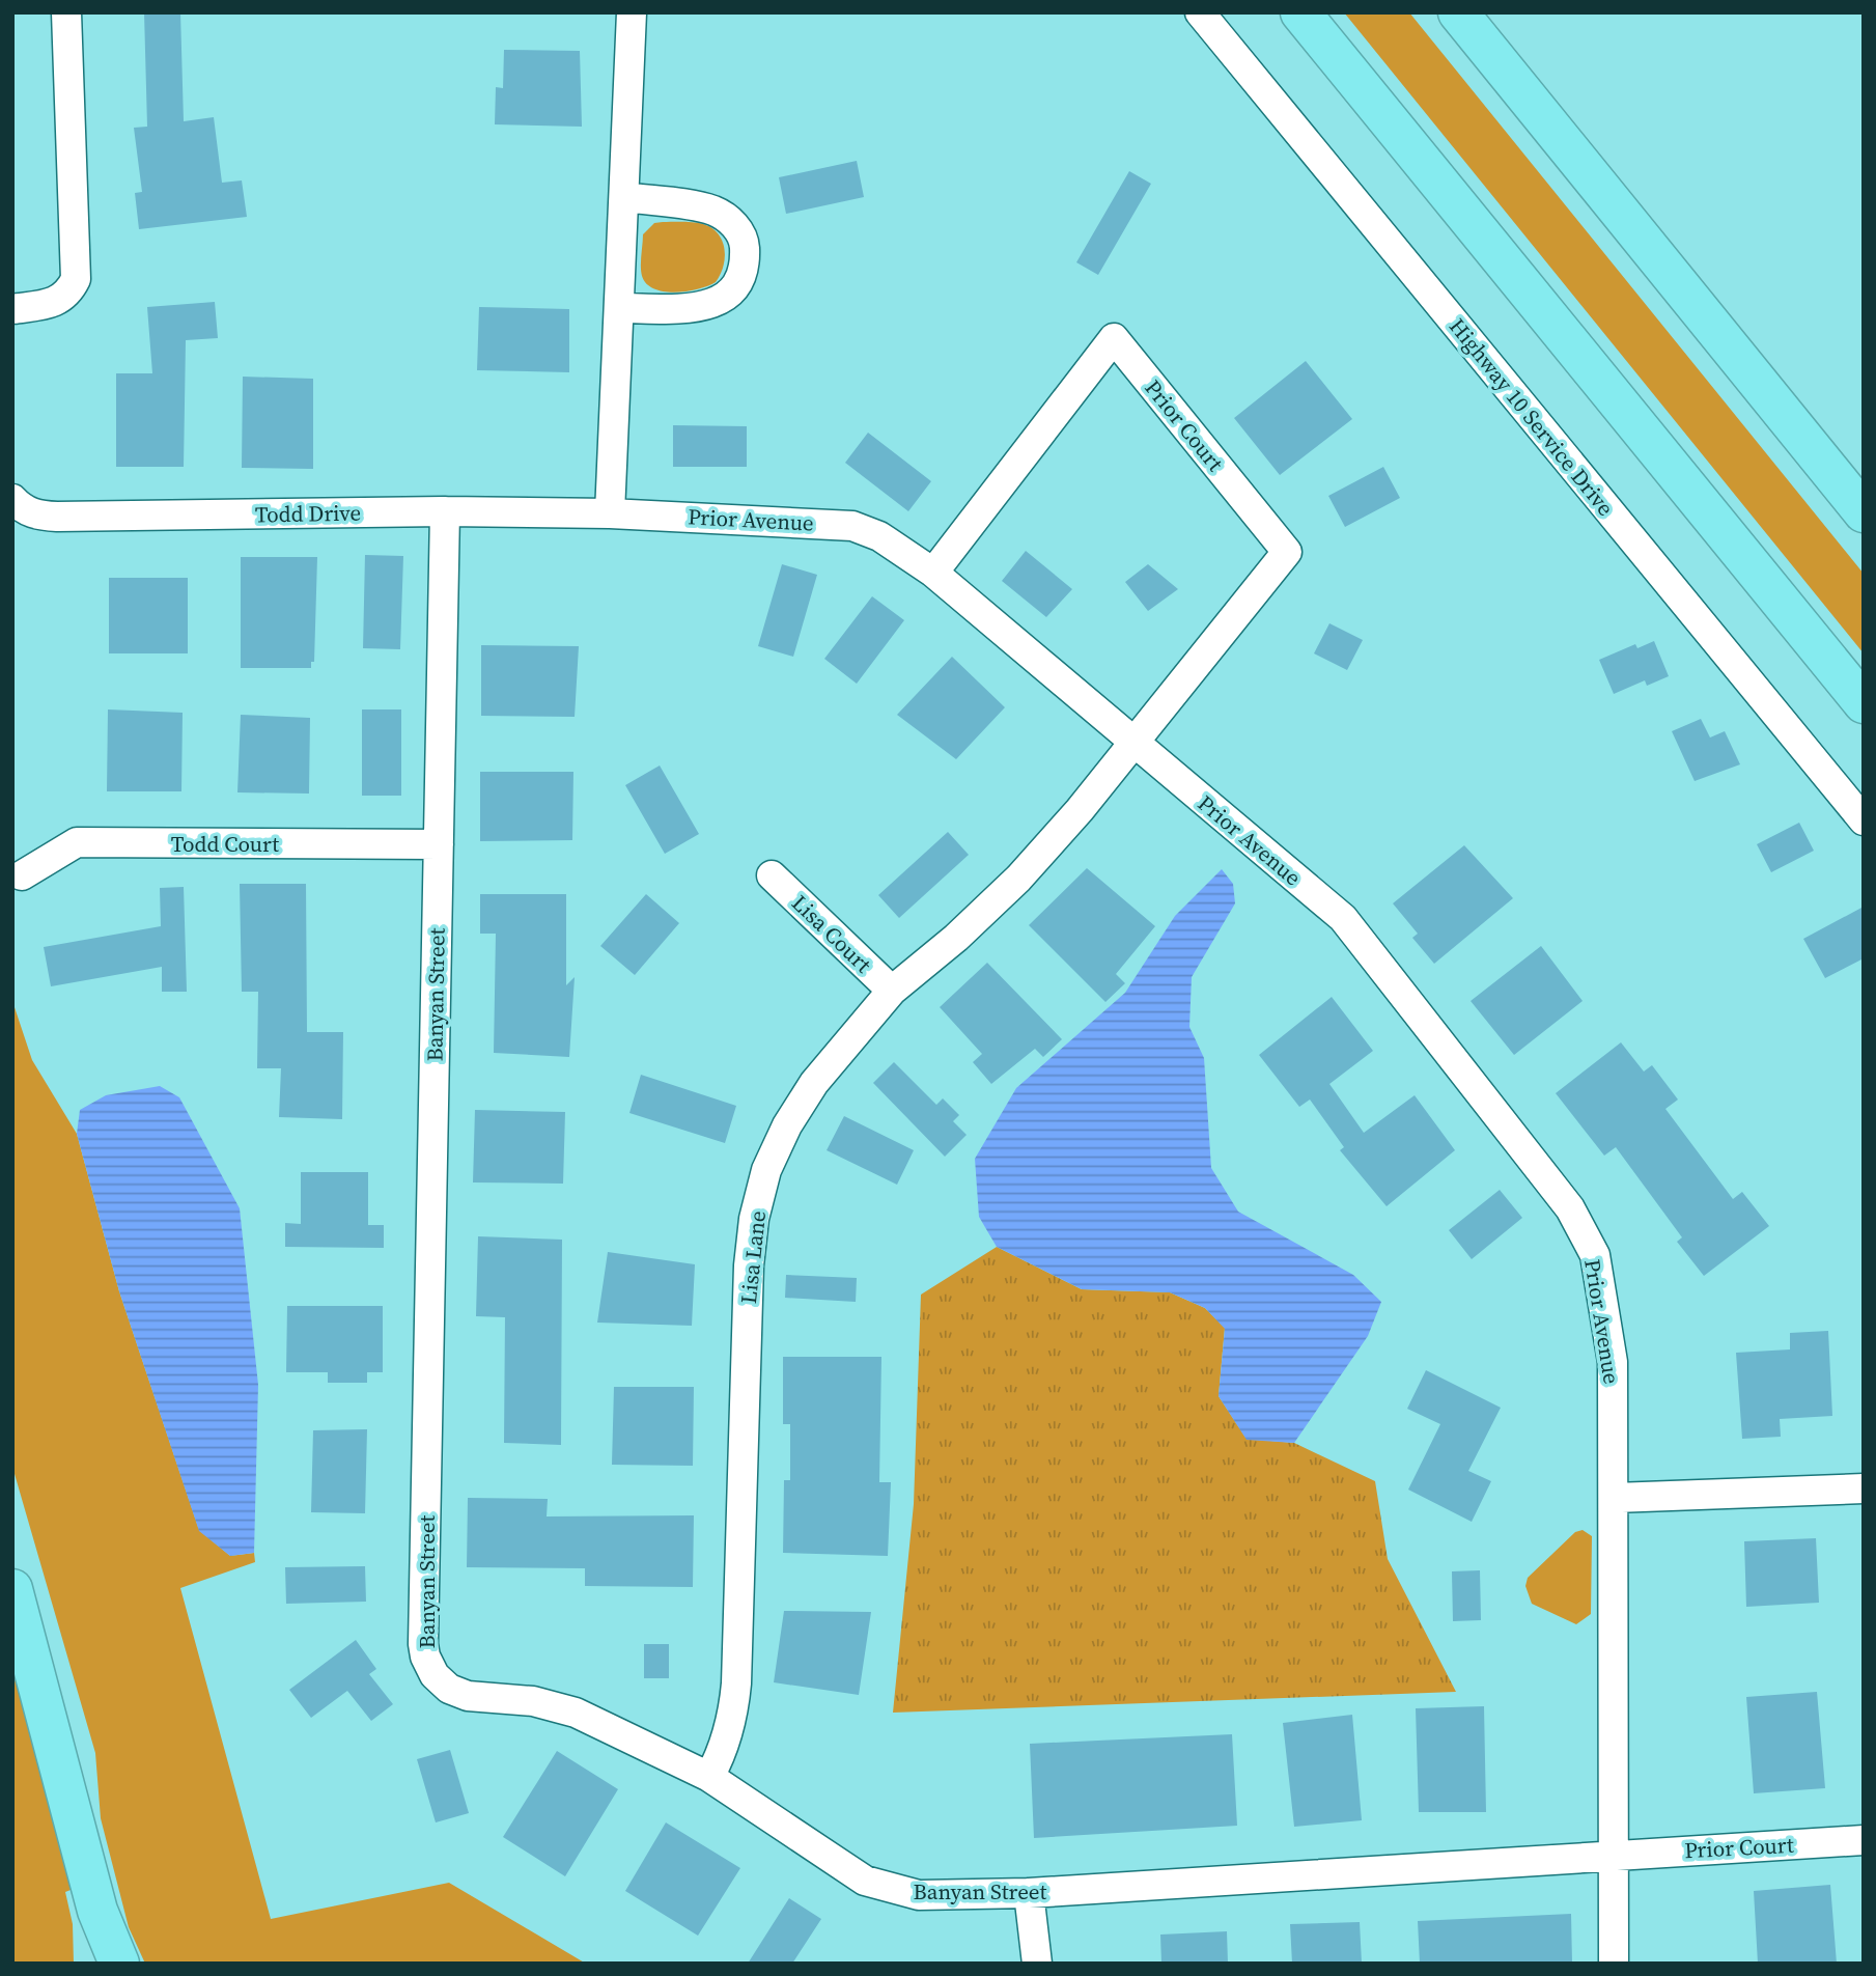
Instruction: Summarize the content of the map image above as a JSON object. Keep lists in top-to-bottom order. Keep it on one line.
{"streets":{"street":["Highway 10 Service Drive","Prior Court","Todd Drive","Prior Avenue","Todd Court","Lisa Court","Banyan Street","Lisa Lane"]},"crossings":[["Prior Court","Prior Avenue"],["Prior Court","Banyan Street"],["Prior Court","Lisa Lane"],["Todd Drive","Prior Avenue"],["Todd Drive","Banyan Street"],["Prior Avenue","Banyan Street"],["Prior Avenue","Lisa Lane"],["Todd Court","Banyan Street"],["Lisa Court","Lisa Lane"],["Banyan Street","Lisa Lane"]]}
